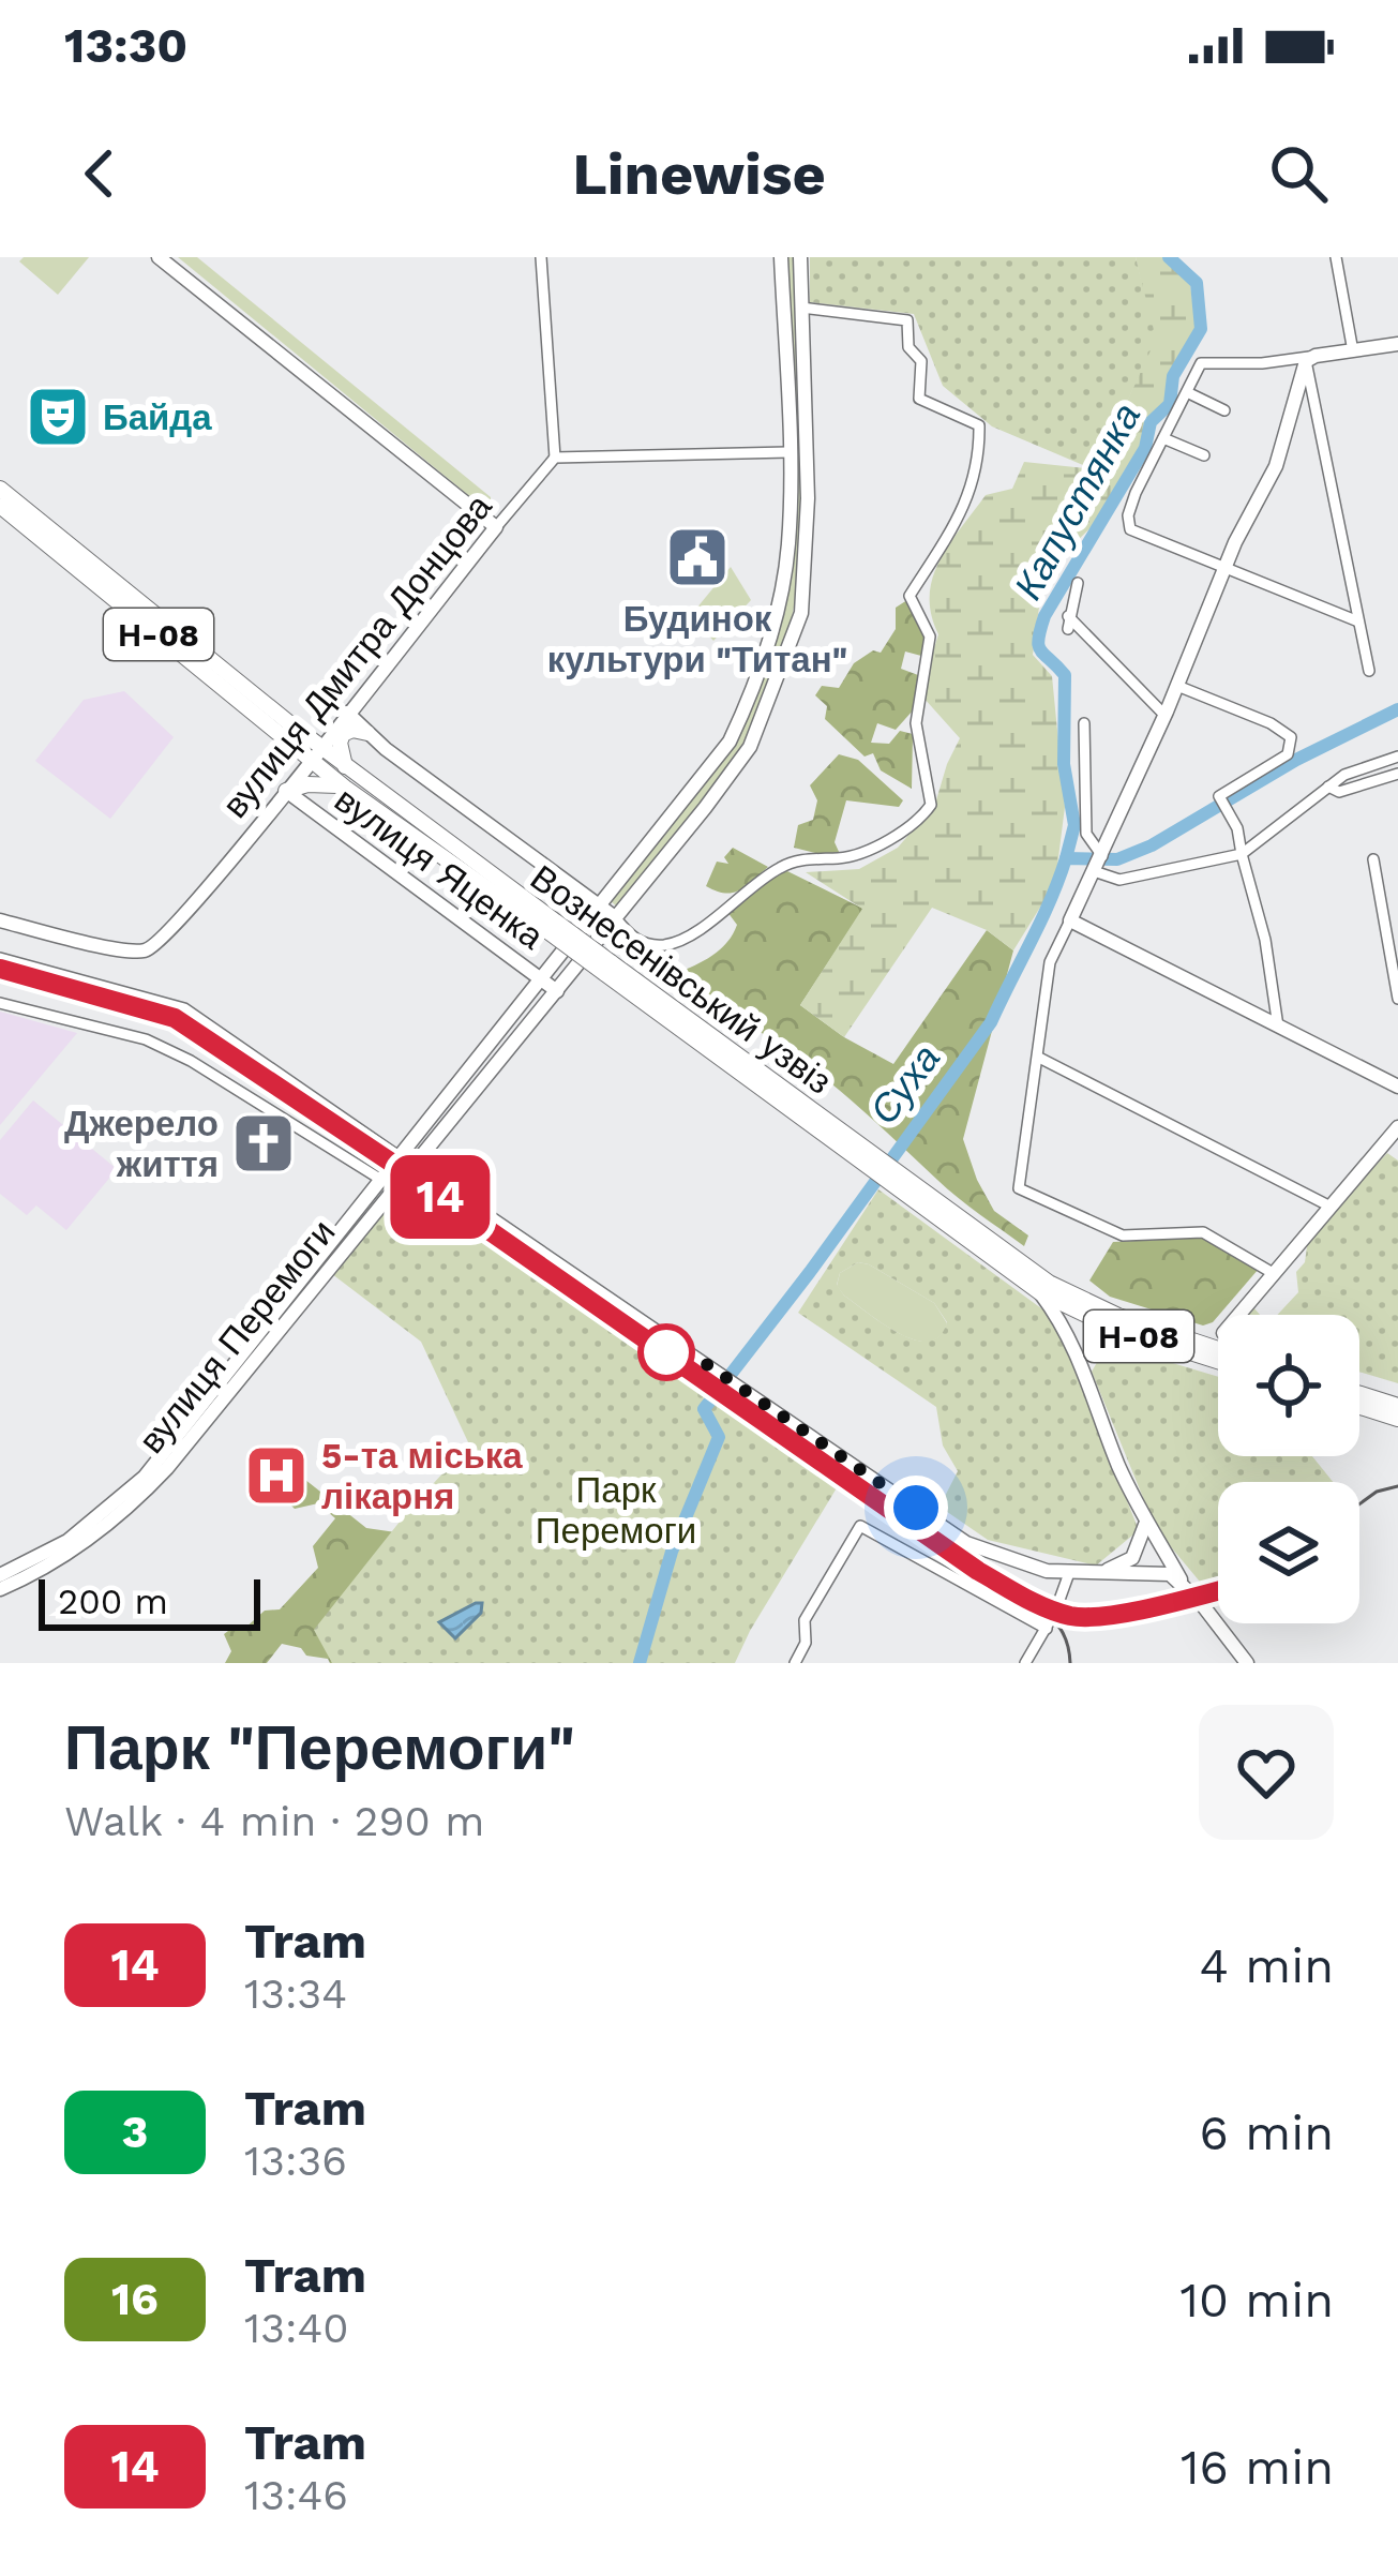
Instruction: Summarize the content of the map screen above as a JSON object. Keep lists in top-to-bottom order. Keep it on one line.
{"streets":{"main road":["Н-08","вулиця Дмитра Донцова","вулиця Яценка","Вознесенівський узвіз","вулиця Перемоги"]},"crossings":[["Н-08","вулиця Дмитра Донцова"],["Н-08","Вознесенівський узвіз"],["вулиця Дмитра Донцова","вулиця Яценка"],["вулиця Яценка","вулиця Перемоги"]],"water":["Капустянка","Суха"],"parks":["Парк Перемоги"],"places":{"theatre":["Байда"],"public building":["Будинок культури \"Титан\""],"church":["Джерело життя"],"hospital":["5-та міська лікарня"]},"lines":["tram line 14"],"scale_bar":"200 m","page":{"status":"13:30","header":"Linewise","on_map":"14","scale":"200 m","heading":["Парк \"Перемоги\"","Walk · 4 min · 290 m"],"list":[{"mark":"14","name":"Tram","note":"13:34","value":"4 min"},{"mark":"3","name":"Tram","note":"13:36","value":"6 min"},{"mark":"16","name":"Tram","note":"13:40","value":"10 min"},{"mark":"14","name":"Tram","note":"13:46","value":"16 min"}]}}
